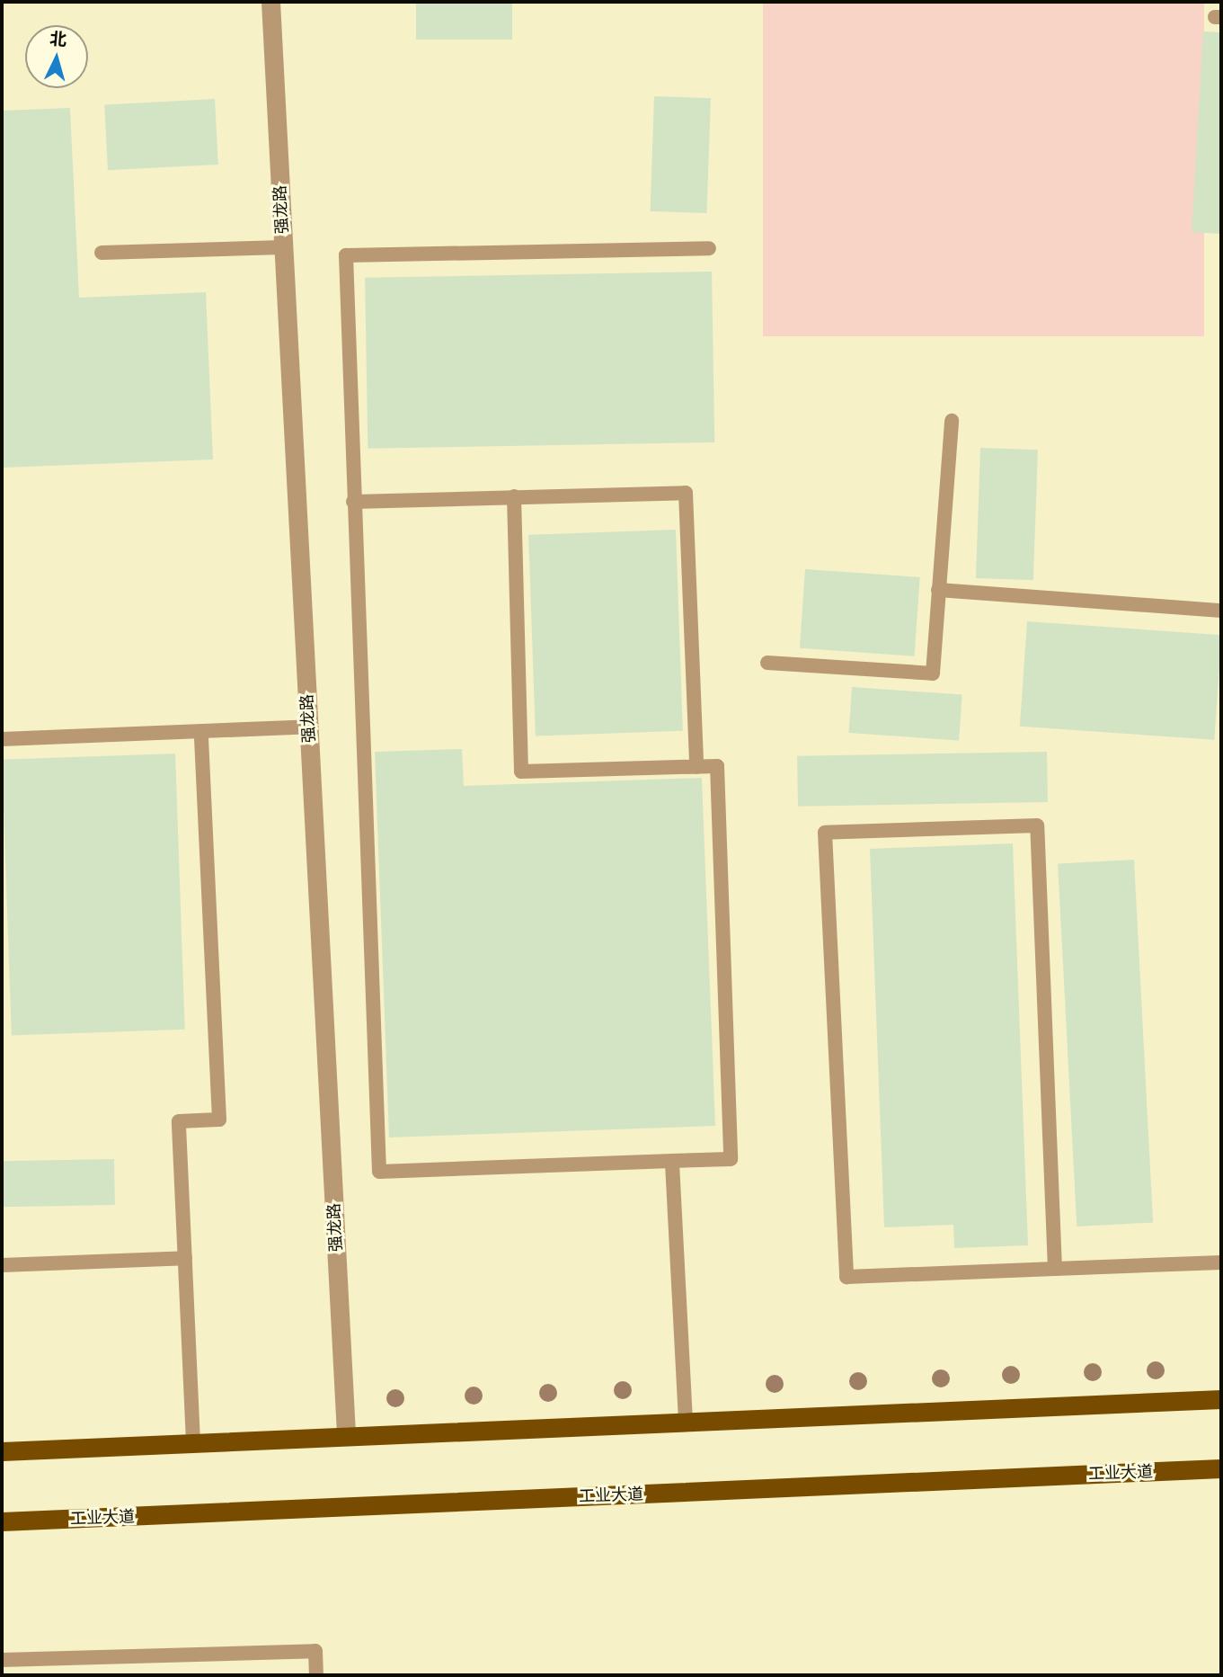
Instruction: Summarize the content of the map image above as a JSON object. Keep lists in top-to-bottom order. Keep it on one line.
{"streets":{"main road":["工业大道"],"street":["强龙路"]},"north":"top"}
